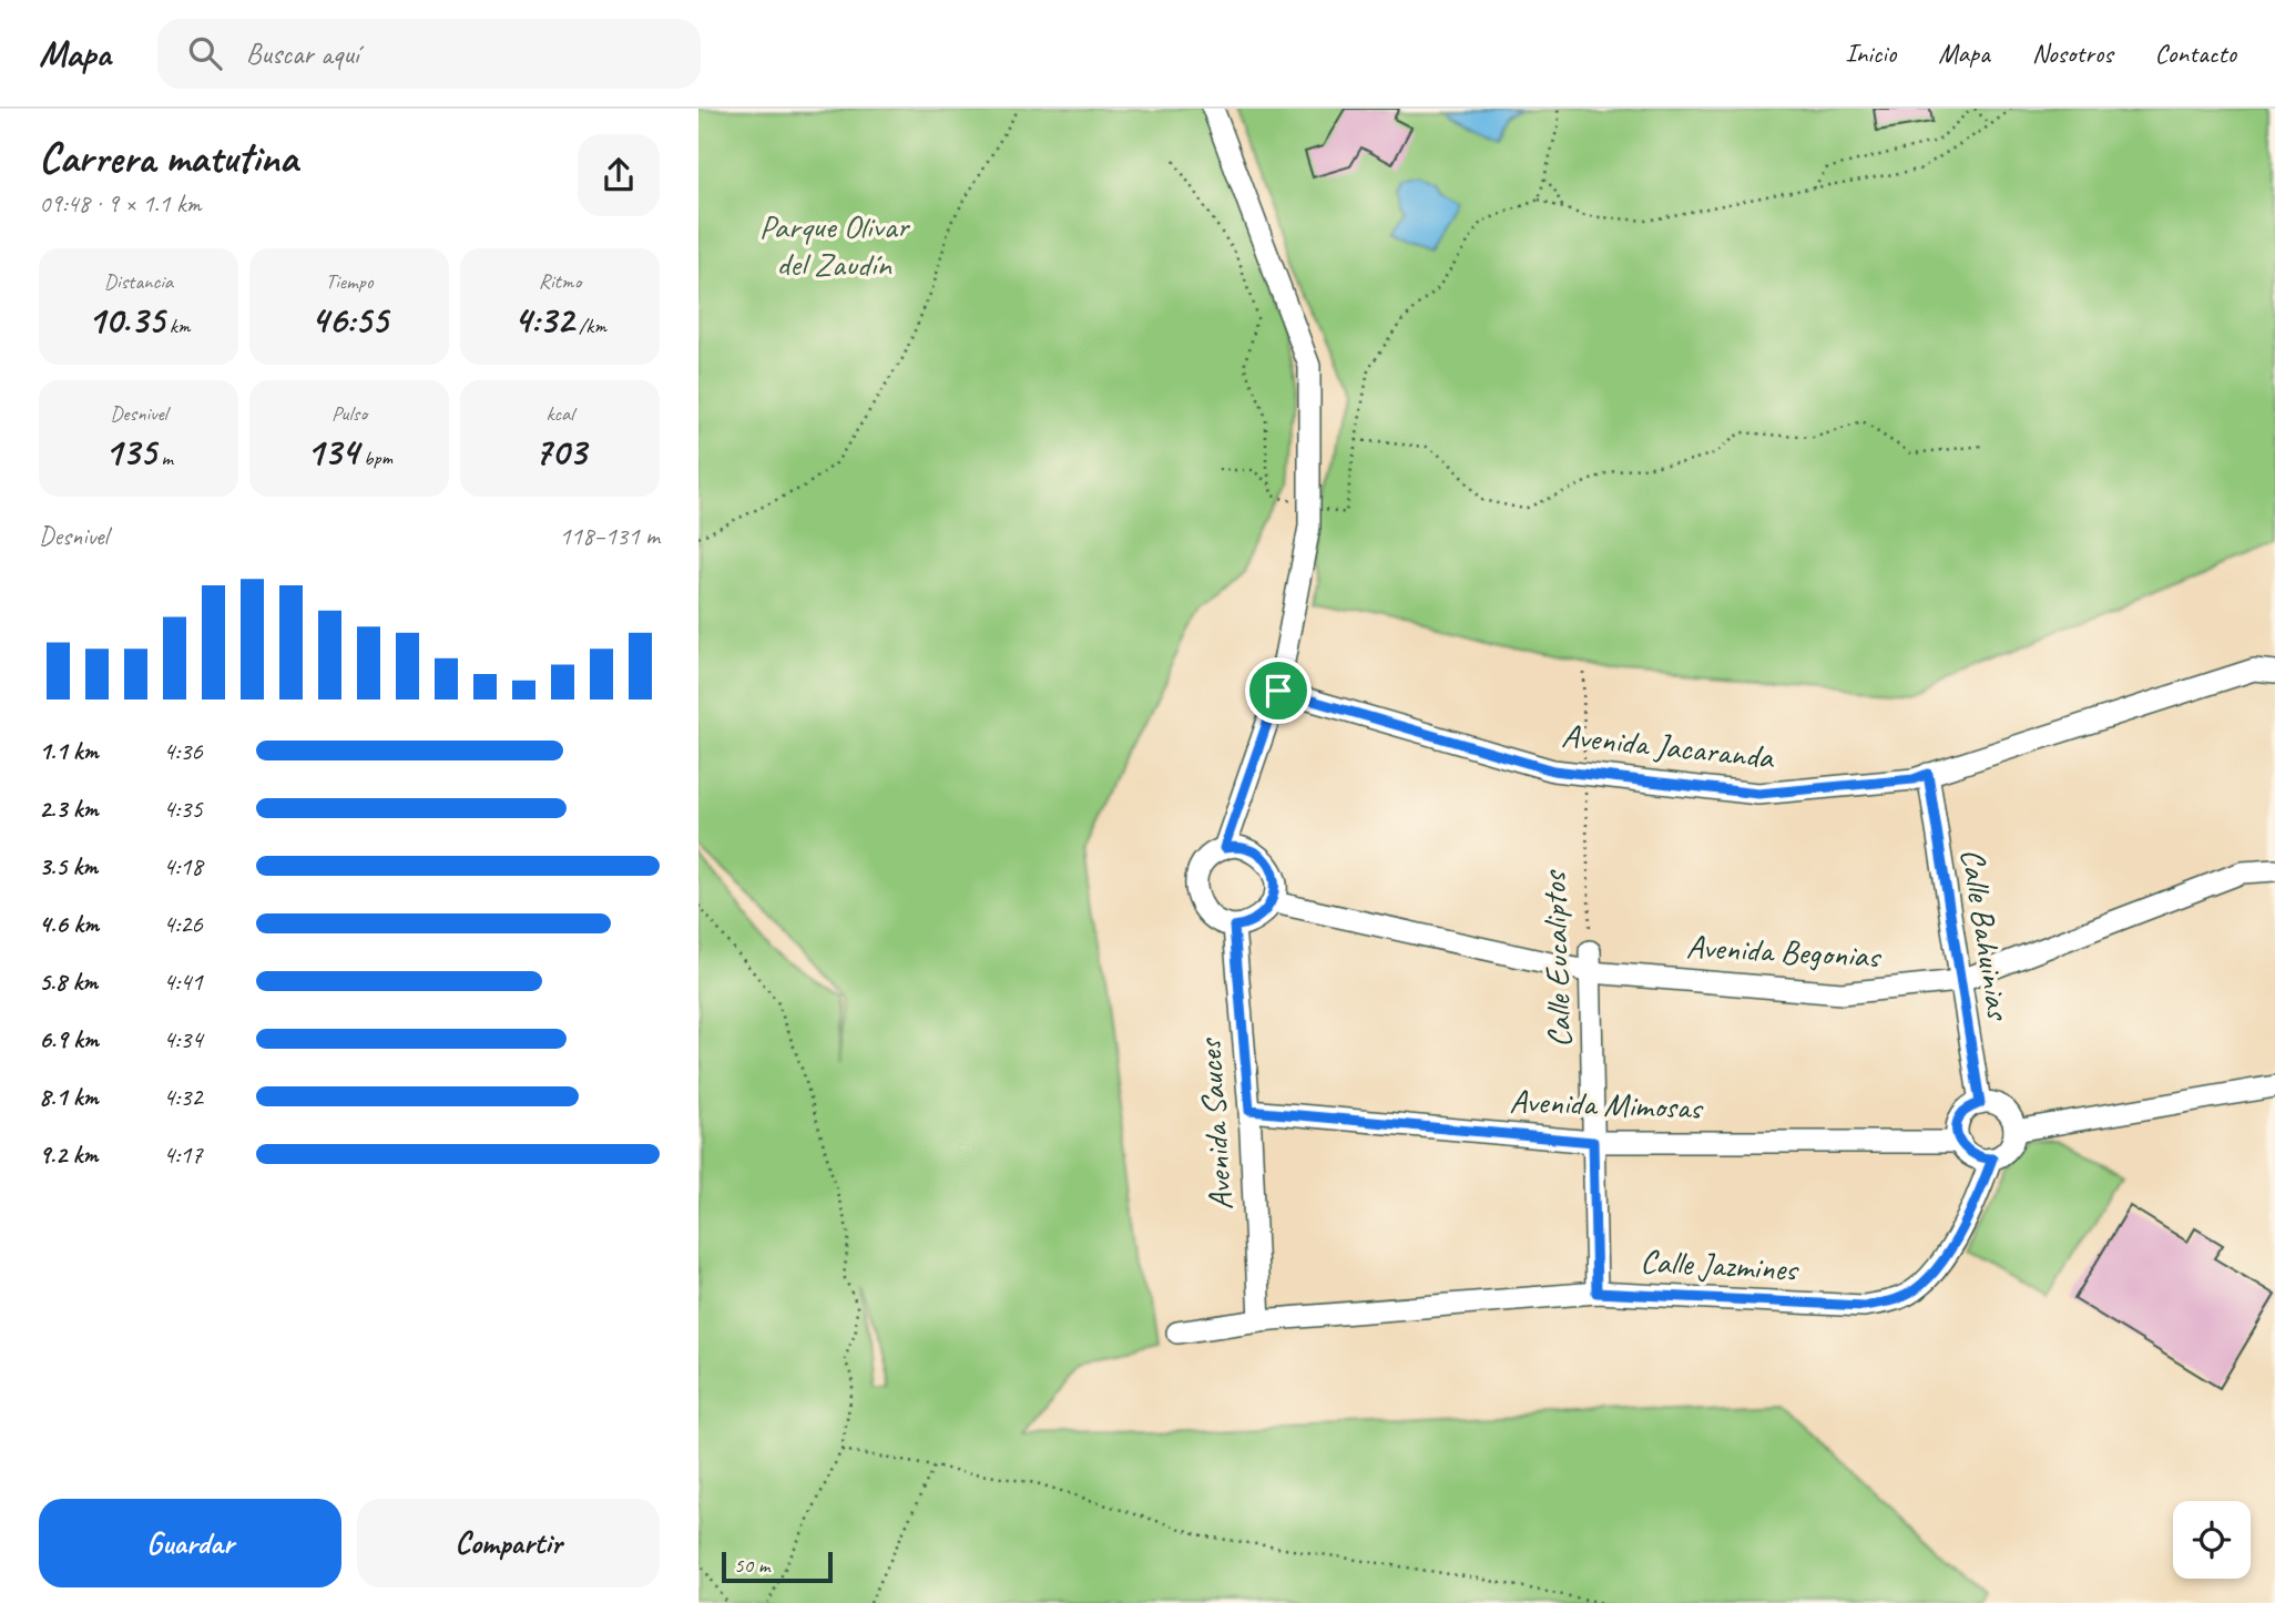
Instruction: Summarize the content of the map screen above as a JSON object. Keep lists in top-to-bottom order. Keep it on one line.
{"streets":{"street":["Avenida Jacaranda","Calle Bahuinias","Avenida Begonias","Calle Eucaliptos","Avenida Mimosas","Avenida Sauces","Calle Jazmines"]},"crossings":[["Avenida Jacaranda","Calle Bahuinias"],["Avenida Jacaranda","Calle Eucaliptos"],["Calle Bahuinias","Avenida Begonias"],["Calle Bahuinias","Avenida Mimosas"],["Calle Bahuinias","Calle Jazmines"],["Avenida Begonias","Calle Eucaliptos"],["Avenida Begonias","Avenida Sauces"],["Calle Eucaliptos","Avenida Mimosas"],["Calle Eucaliptos","Calle Jazmines"],["Avenida Mimosas","Avenida Sauces"],["Avenida Mimosas","Calle Jazmines"],["Avenida Sauces","Calle Jazmines"]],"parks":["Parque Olivar del Zaudín"],"scale_bar":"50 m","page":{"header":"Mapa","search":"Buscar aquí","nav":["Inicio","Mapa","Nosotros","Contacto"],"heading":["Carrera matutina","09:48 · 9 × 1.1 km"],"stats":[["Distancia","10.35 km"],["Tiempo","46:55"],["Ritmo","4:32 /km"],["Desnivel","135 m"],["Pulso","134 bpm"],["kcal","703"]],"chart":["Desnivel","118–131 m"],"list":[{"name":"1.1 km","note":"4:36"},{"name":"2.3 km","note":"4:35"},{"name":"3.5 km","note":"4:18"},{"name":"4.6 km","note":"4:26"},{"name":"5.8 km","note":"4:41"},{"name":"6.9 km","note":"4:34"},{"name":"8.1 km","note":"4:32"},{"name":"9.2 km","note":"4:17"}],"buttons":["Guardar","Compartir"],"scale":"50 m"}}
